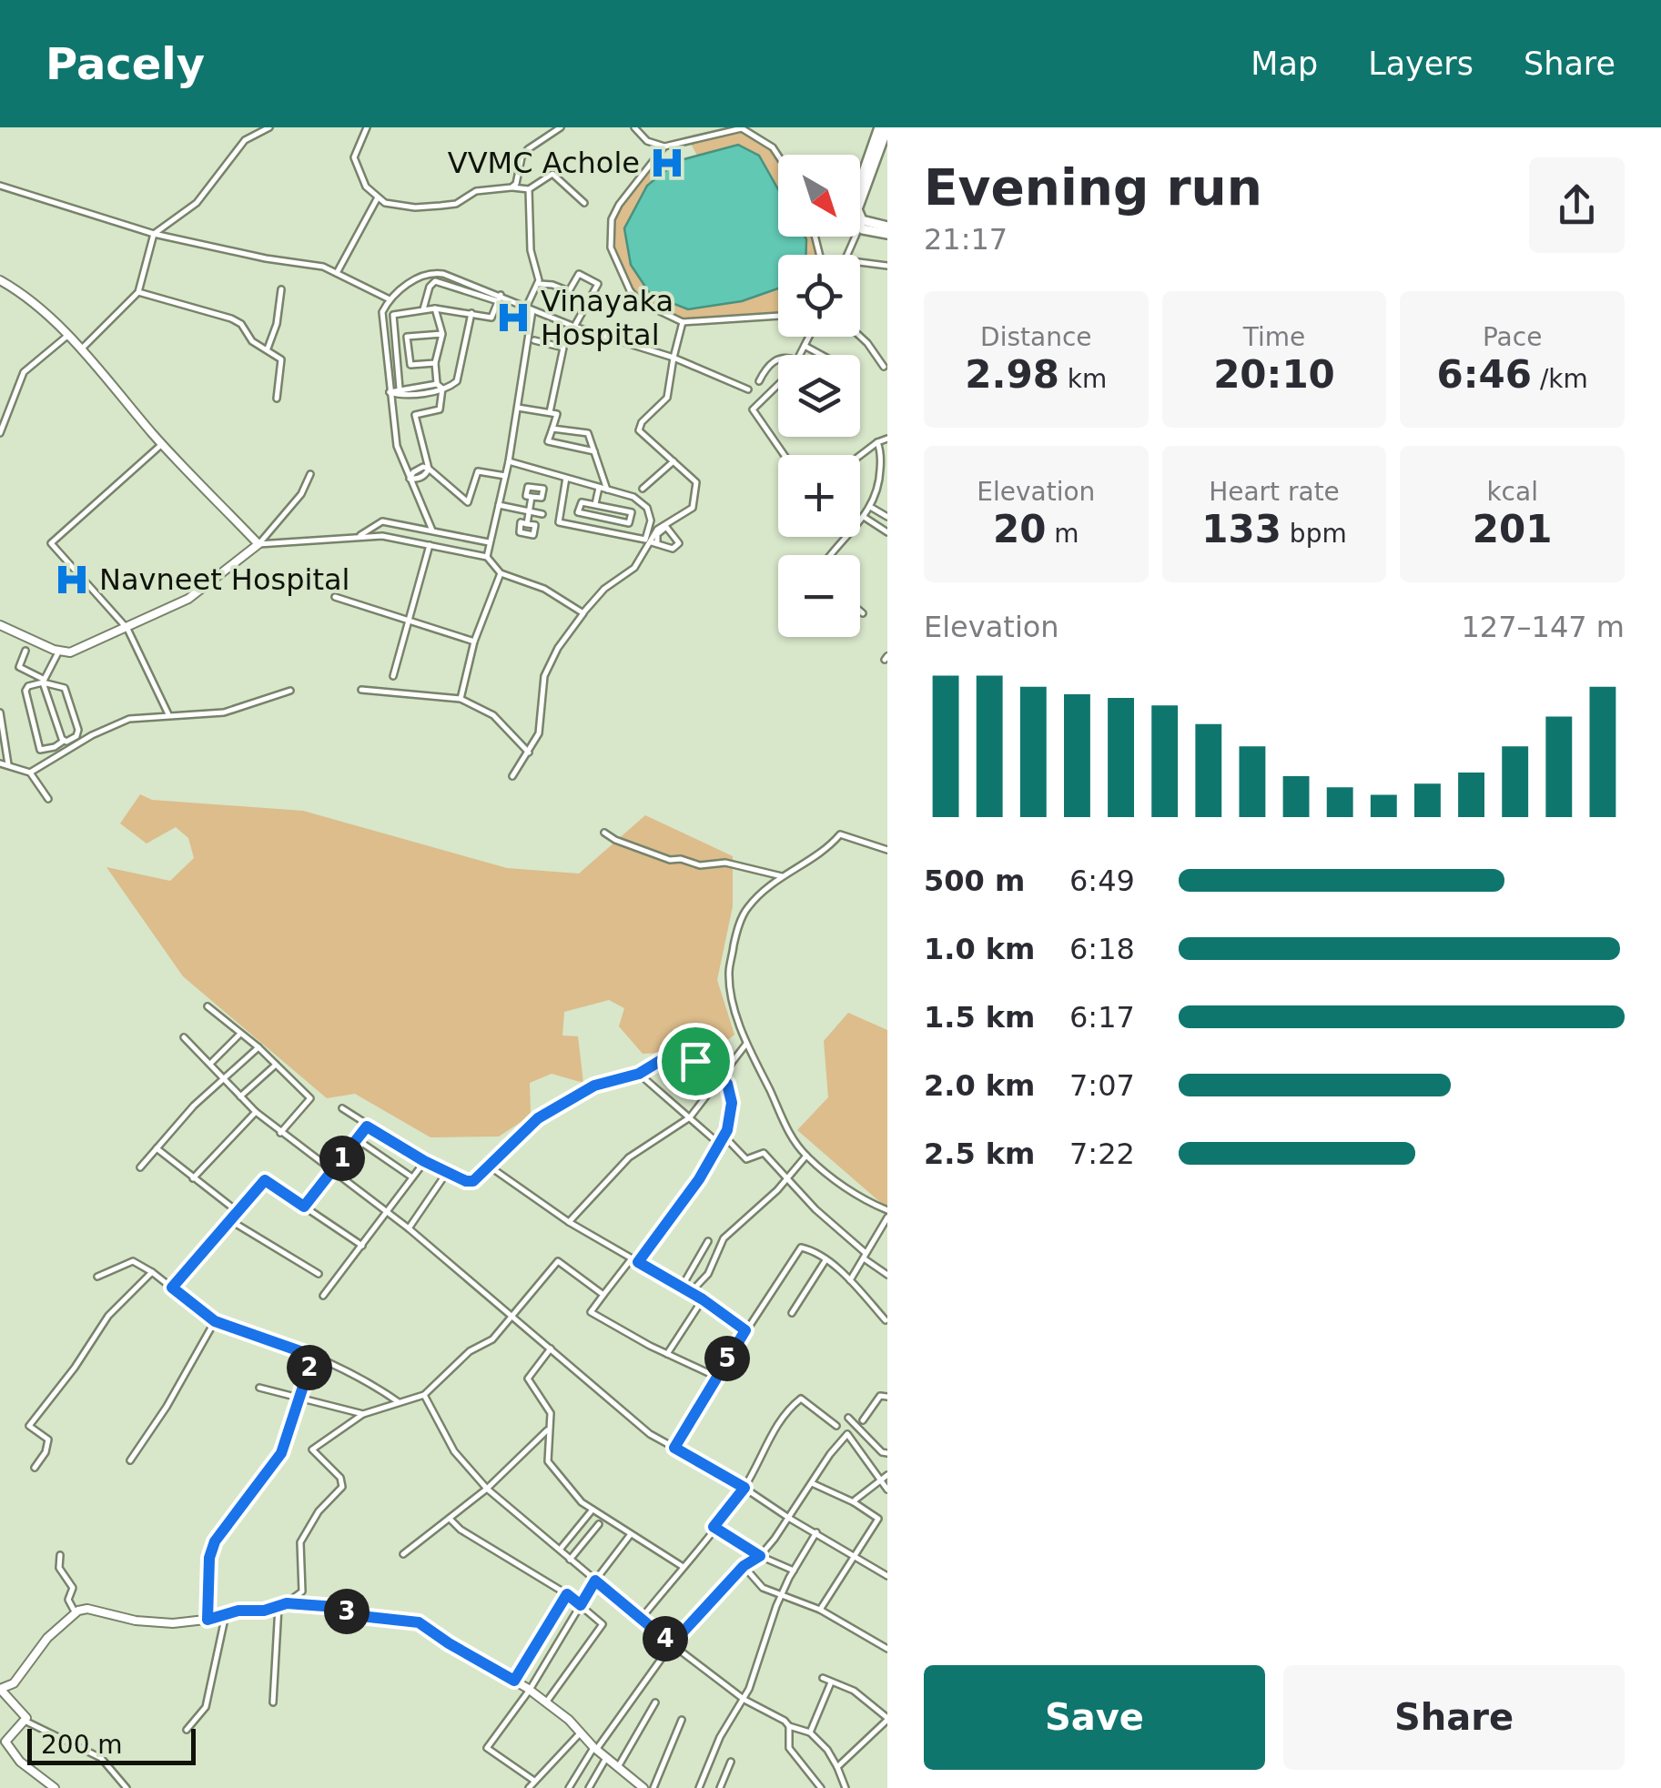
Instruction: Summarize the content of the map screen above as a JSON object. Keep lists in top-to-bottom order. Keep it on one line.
{"places":{"hospital":["VVMC Achole","Vinayaka Hospital","Navneet Hospital"]},"scale_bar":"200 m","north":"bottom right","page":{"header":"Pacely","nav":["Map","Layers","Share"],"heading":["Evening run","21:17"],"map_buttons":["+","−"],"stats":[["Distance","2.98 km"],["Time","20:10"],["Pace","6:46 /km"],["Elevation","20 m"],["Heart rate","133 bpm"],["kcal","201"]],"chart":["Elevation","127–147 m"],"list":[{"name":"500 m","note":"6:49"},{"name":"1.0 km","note":"6:18"},{"name":"1.5 km","note":"6:17"},{"name":"2.0 km","note":"7:07"},{"name":"2.5 km","note":"7:22"}],"pins":["1","5","2","3","4"],"buttons":["Save","Share"],"scale":"200 m"}}
